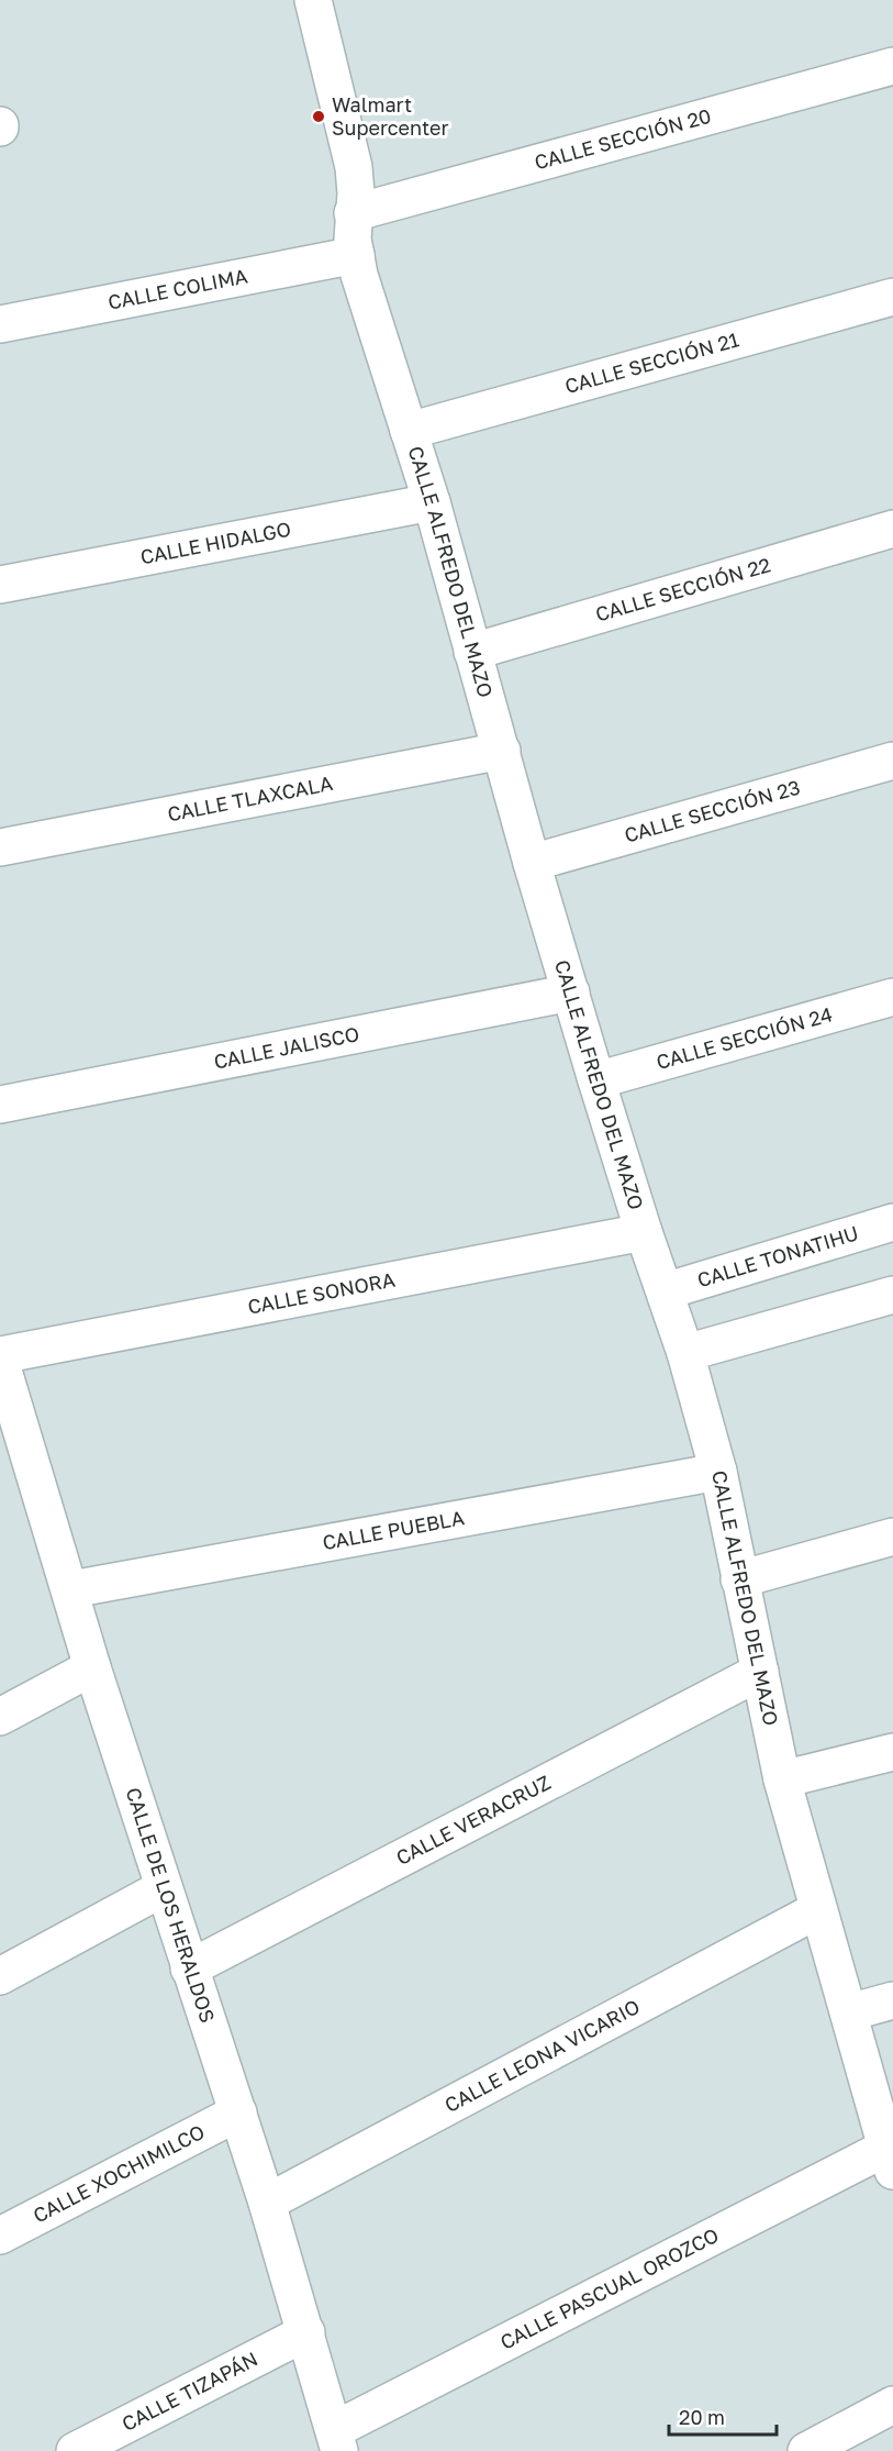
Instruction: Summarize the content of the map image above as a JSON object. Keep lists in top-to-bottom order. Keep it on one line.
{"streets":{"street":["CALLE SECCIÓN 20","CALLE COLIMA","CALLE SECCIÓN 21","CALLE HIDALGO","CALLE ALFREDO DEL MAZO","CALLE SECCIÓN 22","CALLE TLAXCALA","CALLE SECCIÓN 23","CALLE SECCIÓN 24","CALLE JALISCO","CALLE TONATIHU","CALLE SONORA","CALLE PUEBLA","CALLE VERACRUZ","CALLE DE LOS HERALDOS","CALLE LEONA VICARIO","CALLE XOCHIMILCO","CALLE PASCUAL OROZCO","CALLE TIZAPÁN"]},"crossings":[["CALLE SECCIÓN 20","CALLE ALFREDO DEL MAZO"],["CALLE COLIMA","CALLE ALFREDO DEL MAZO"],["CALLE SECCIÓN 21","CALLE ALFREDO DEL MAZO"],["CALLE HIDALGO","CALLE ALFREDO DEL MAZO"],["CALLE ALFREDO DEL MAZO","CALLE SECCIÓN 22"],["CALLE ALFREDO DEL MAZO","CALLE TLAXCALA"],["CALLE ALFREDO DEL MAZO","CALLE SECCIÓN 23"],["CALLE ALFREDO DEL MAZO","CALLE SECCIÓN 24"],["CALLE ALFREDO DEL MAZO","CALLE JALISCO"],["CALLE ALFREDO DEL MAZO","CALLE TONATIHU"],["CALLE ALFREDO DEL MAZO","CALLE SONORA"],["CALLE ALFREDO DEL MAZO","CALLE PUEBLA"],["CALLE ALFREDO DEL MAZO","CALLE VERACRUZ"],["CALLE ALFREDO DEL MAZO","CALLE LEONA VICARIO"],["CALLE ALFREDO DEL MAZO","CALLE PASCUAL OROZCO"],["CALLE SONORA","CALLE DE LOS HERALDOS"],["CALLE PUEBLA","CALLE DE LOS HERALDOS"],["CALLE VERACRUZ","CALLE DE LOS HERALDOS"],["CALLE DE LOS HERALDOS","CALLE LEONA VICARIO"],["CALLE DE LOS HERALDOS","CALLE XOCHIMILCO"],["CALLE DE LOS HERALDOS","CALLE PASCUAL OROZCO"],["CALLE DE LOS HERALDOS","CALLE TIZAPÁN"]],"places":["Walmart Supercenter"],"scale_bar":"20 m"}
